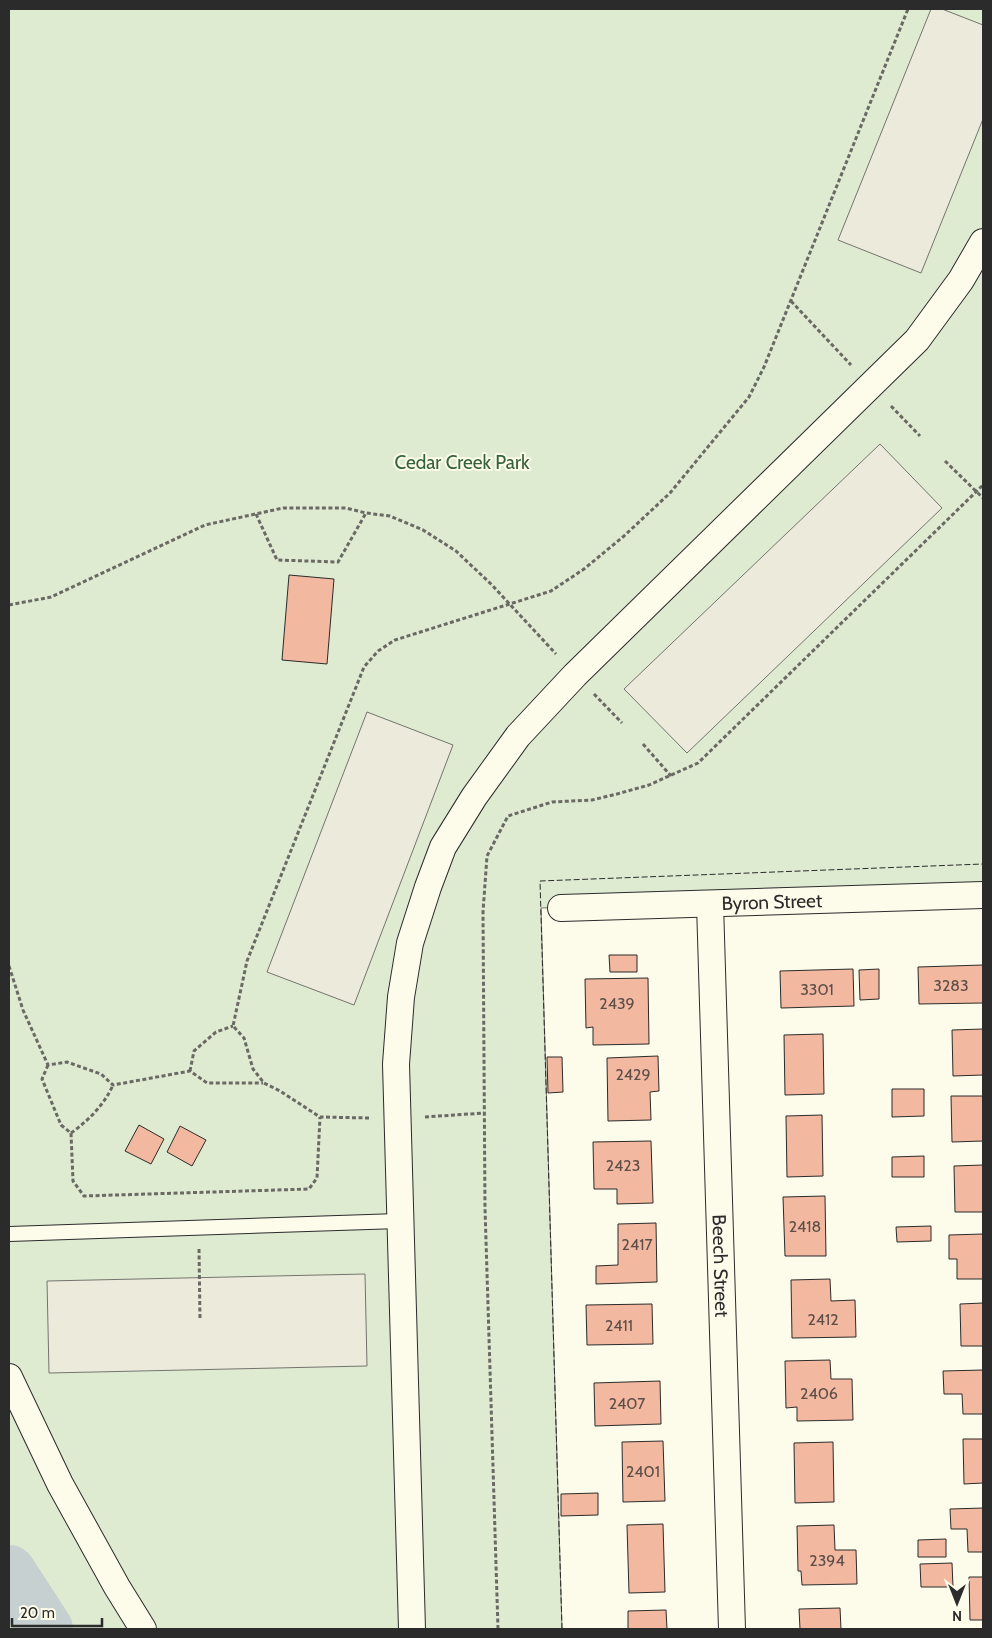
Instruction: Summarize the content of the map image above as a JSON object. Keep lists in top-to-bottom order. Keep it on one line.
{"streets":{"street":["Byron Street","Beech Street"]},"crossings":[["Byron Street","Beech Street"]],"parks":["Cedar Creek Park"],"house_numbers":["3283","3301","2439","2429","2423","2418","2417","2412","2411","2406","2407","2401","2394"],"scale_bar":"20 m","north":"bottom"}
